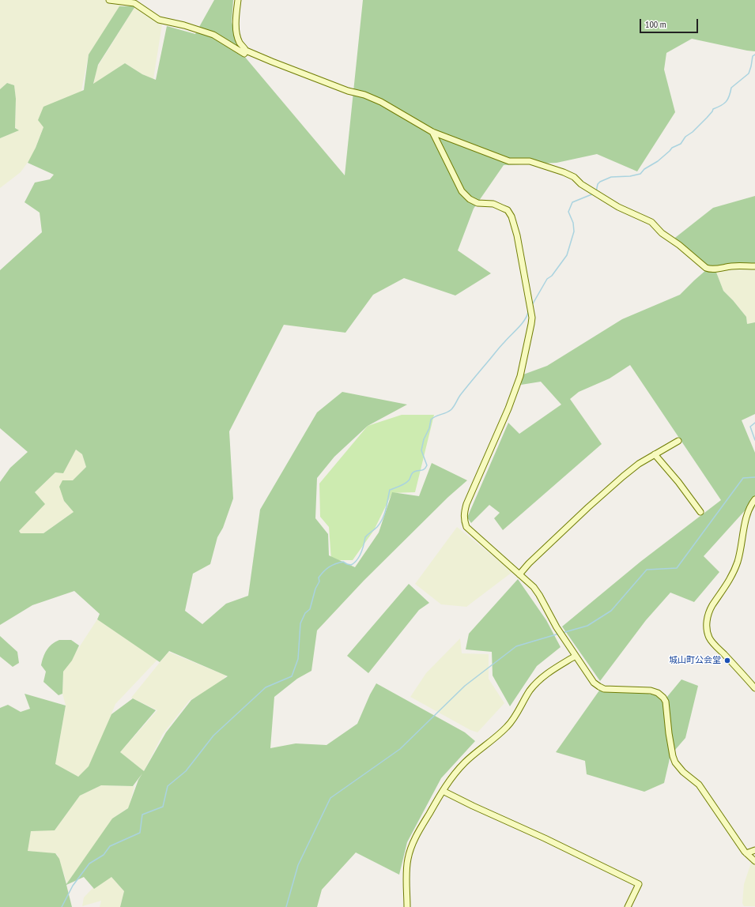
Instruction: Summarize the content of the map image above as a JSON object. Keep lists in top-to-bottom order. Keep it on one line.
{"places":["城山町公会堂"],"scale_bar":"100 m"}
